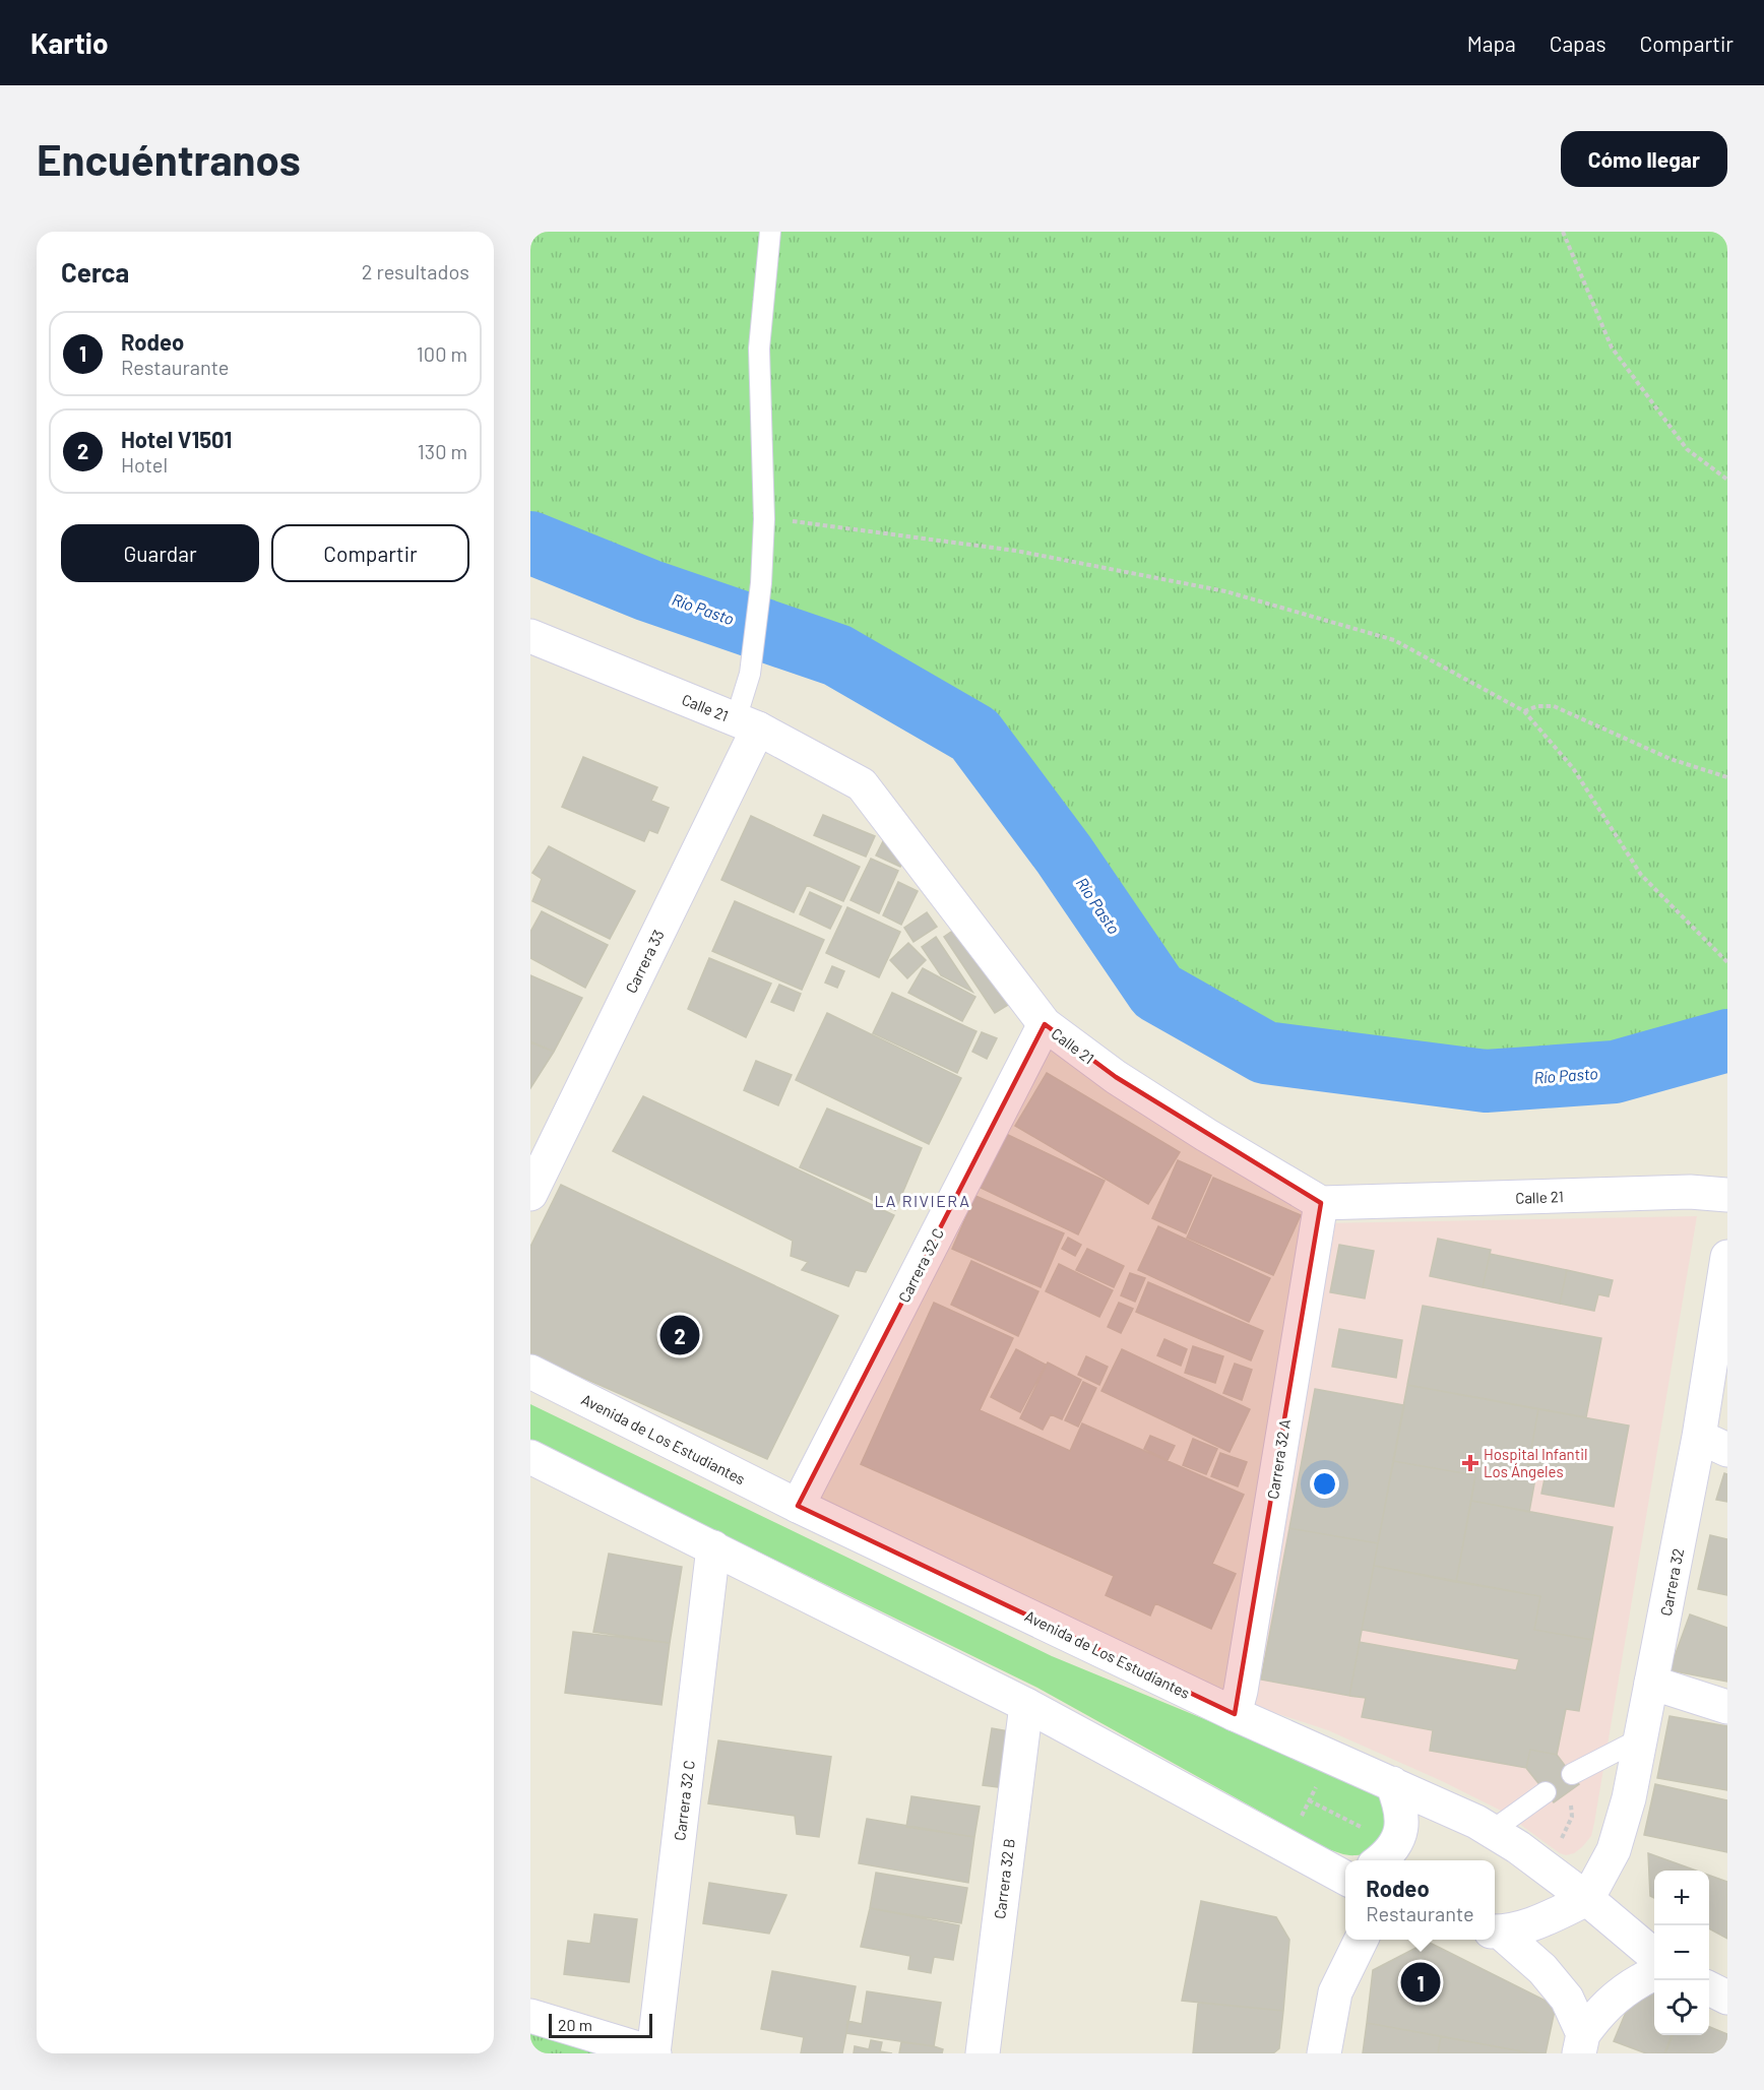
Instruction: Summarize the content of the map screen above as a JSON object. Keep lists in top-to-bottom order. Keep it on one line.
{"streets":{"street":["Calle 21","Carrera 33","Carrera 32 C","Avenida de Los Estudiantes","Carrera 32 A","Carrera 32","Carrera 32 B"]},"crossings":[["Calle 21","Carrera 33"],["Calle 21","Carrera 32 C"],["Calle 21","Carrera 32 A"],["Carrera 32 C","Avenida de Los Estudiantes"],["Avenida de Los Estudiantes","Carrera 32 A"],["Avenida de Los Estudiantes","Carrera 32"]],"districts":["LA RIVIERA"],"water":["Río Pasto"],"places":{"health":["Hospital Infantil Los Ángeles"]},"scale_bar":"20 m","page":{"header":"Kartio","nav":["Mapa","Capas","Compartir"],"buttons":["Cómo llegar",["Guardar","Compartir"]],"title":"Encuéntranos","heading":["Cerca","2 resultados"],"list":[{"mark":"1","name":"Rodeo","note":"Restaurante","value":"100 m"},{"mark":"2","name":"Hotel V1501","note":"Hotel","value":"130 m"}],"pins":["2","1"],"popup":["Rodeo","Restaurante"],"map_buttons":["+","−"],"scale":"20 m"}}
